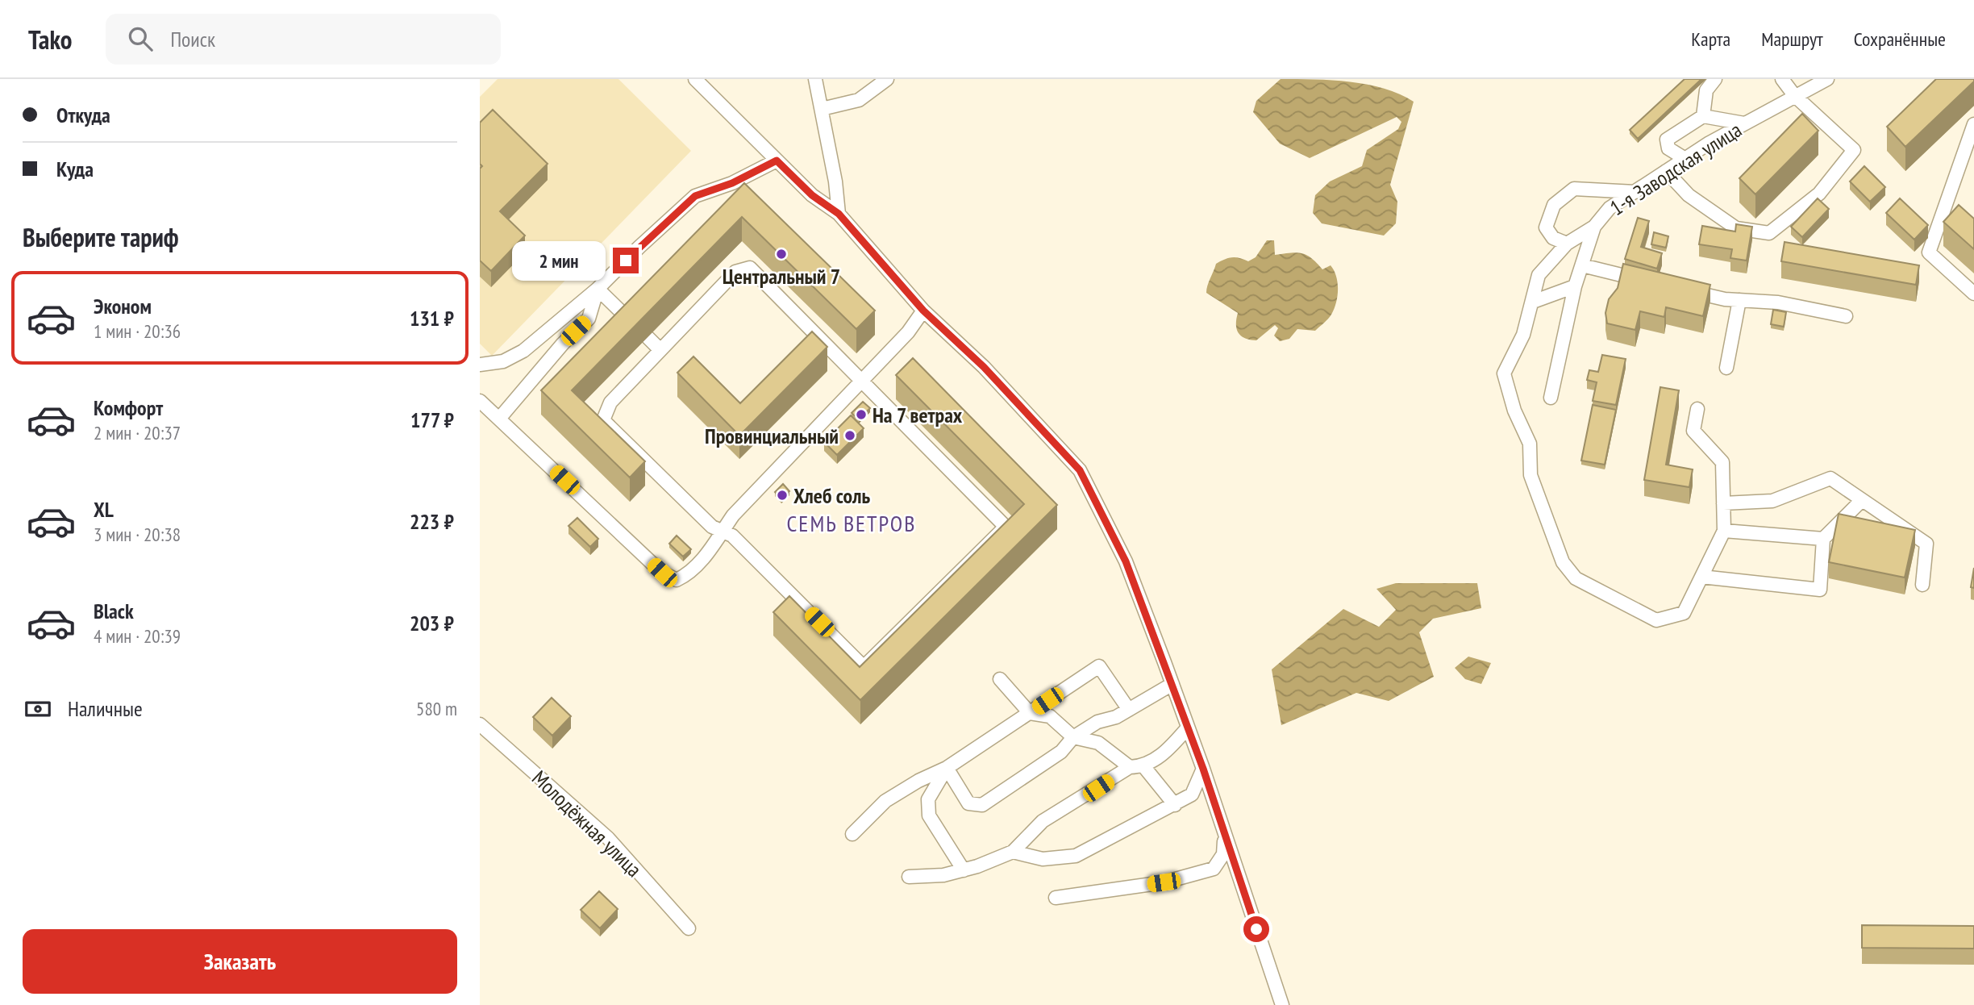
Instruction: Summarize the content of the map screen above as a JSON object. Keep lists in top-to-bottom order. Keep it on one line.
{"streets":{"street":["1-я Заводская улица","Молодёжная улица"]},"districts":["СЕМЬ ВЕТРОВ"],"places":["Центральный 7","На 7 ветрах","Провинциальный","Хлеб соль"],"page":{"header":"Tako","search":"Поиск","nav":["Карта","Маршрут","Сохранённые"],"banner":["Откуда","Куда"],"heading":"Выберите тариф","bubble":"2 мин","list":[{"name":"Эконом","note":"1 мин · 20:36","value":"131 ₽"},{"name":"Комфорт","note":"2 мин · 20:37","value":"177 ₽"},{"name":"XL","note":"3 мин · 20:38","value":"223 ₽"},{"name":"Black","note":"4 мин · 20:39","value":"203 ₽"}],"pay":["Наличные","580 m"],"buttons":"Заказать"}}
